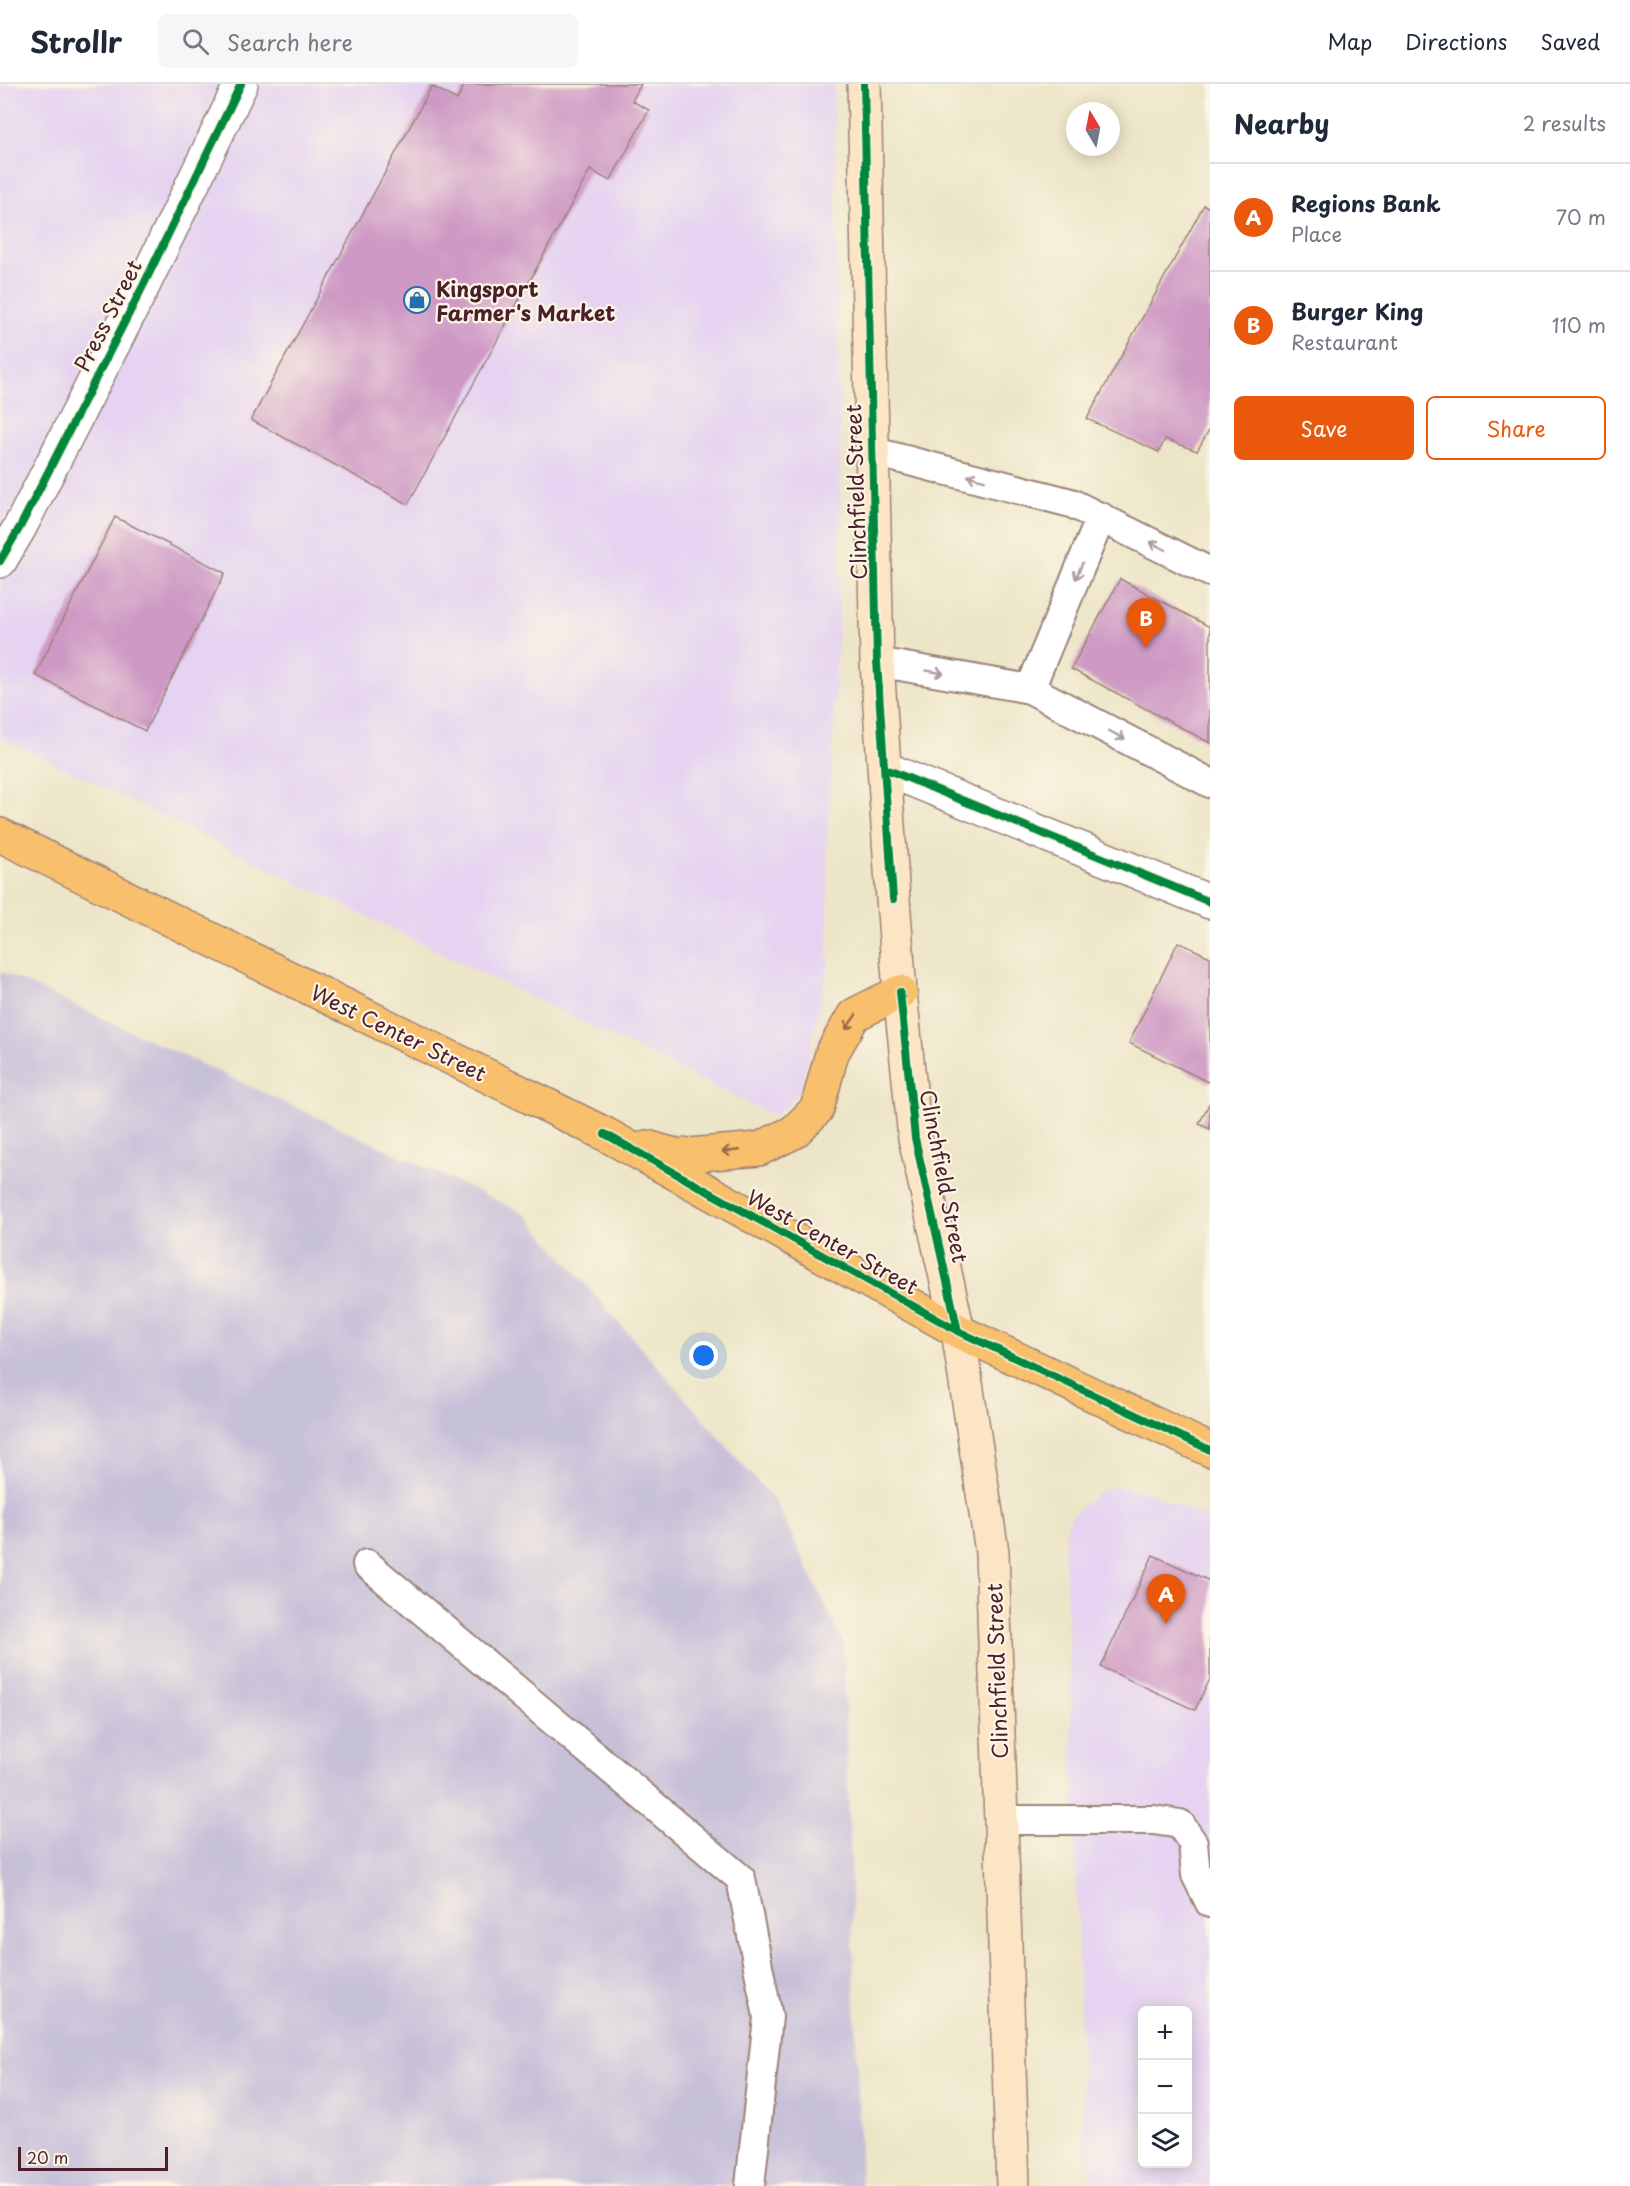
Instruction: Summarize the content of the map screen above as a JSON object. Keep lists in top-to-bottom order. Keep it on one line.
{"streets":{"main road":["Clinchfield Street","West Center Street"],"street":["Press Street"]},"crossings":[["Clinchfield Street","West Center Street"]],"places":{"shop":["Kingsport Farmer's Market"]},"scale_bar":"20 m","north":"top","page":{"header":"Strollr","search":"Search here","nav":["Map","Directions","Saved"],"heading":["Nearby","2 results"],"list":[{"mark":"A","name":"Regions Bank","note":"Place","value":"70 m"},{"mark":"B","name":"Burger King","note":"Restaurant","value":"110 m"}],"buttons":["Save","Share"],"pins":["B","A"],"map_buttons":["+","−"],"scale":"20 m"}}
